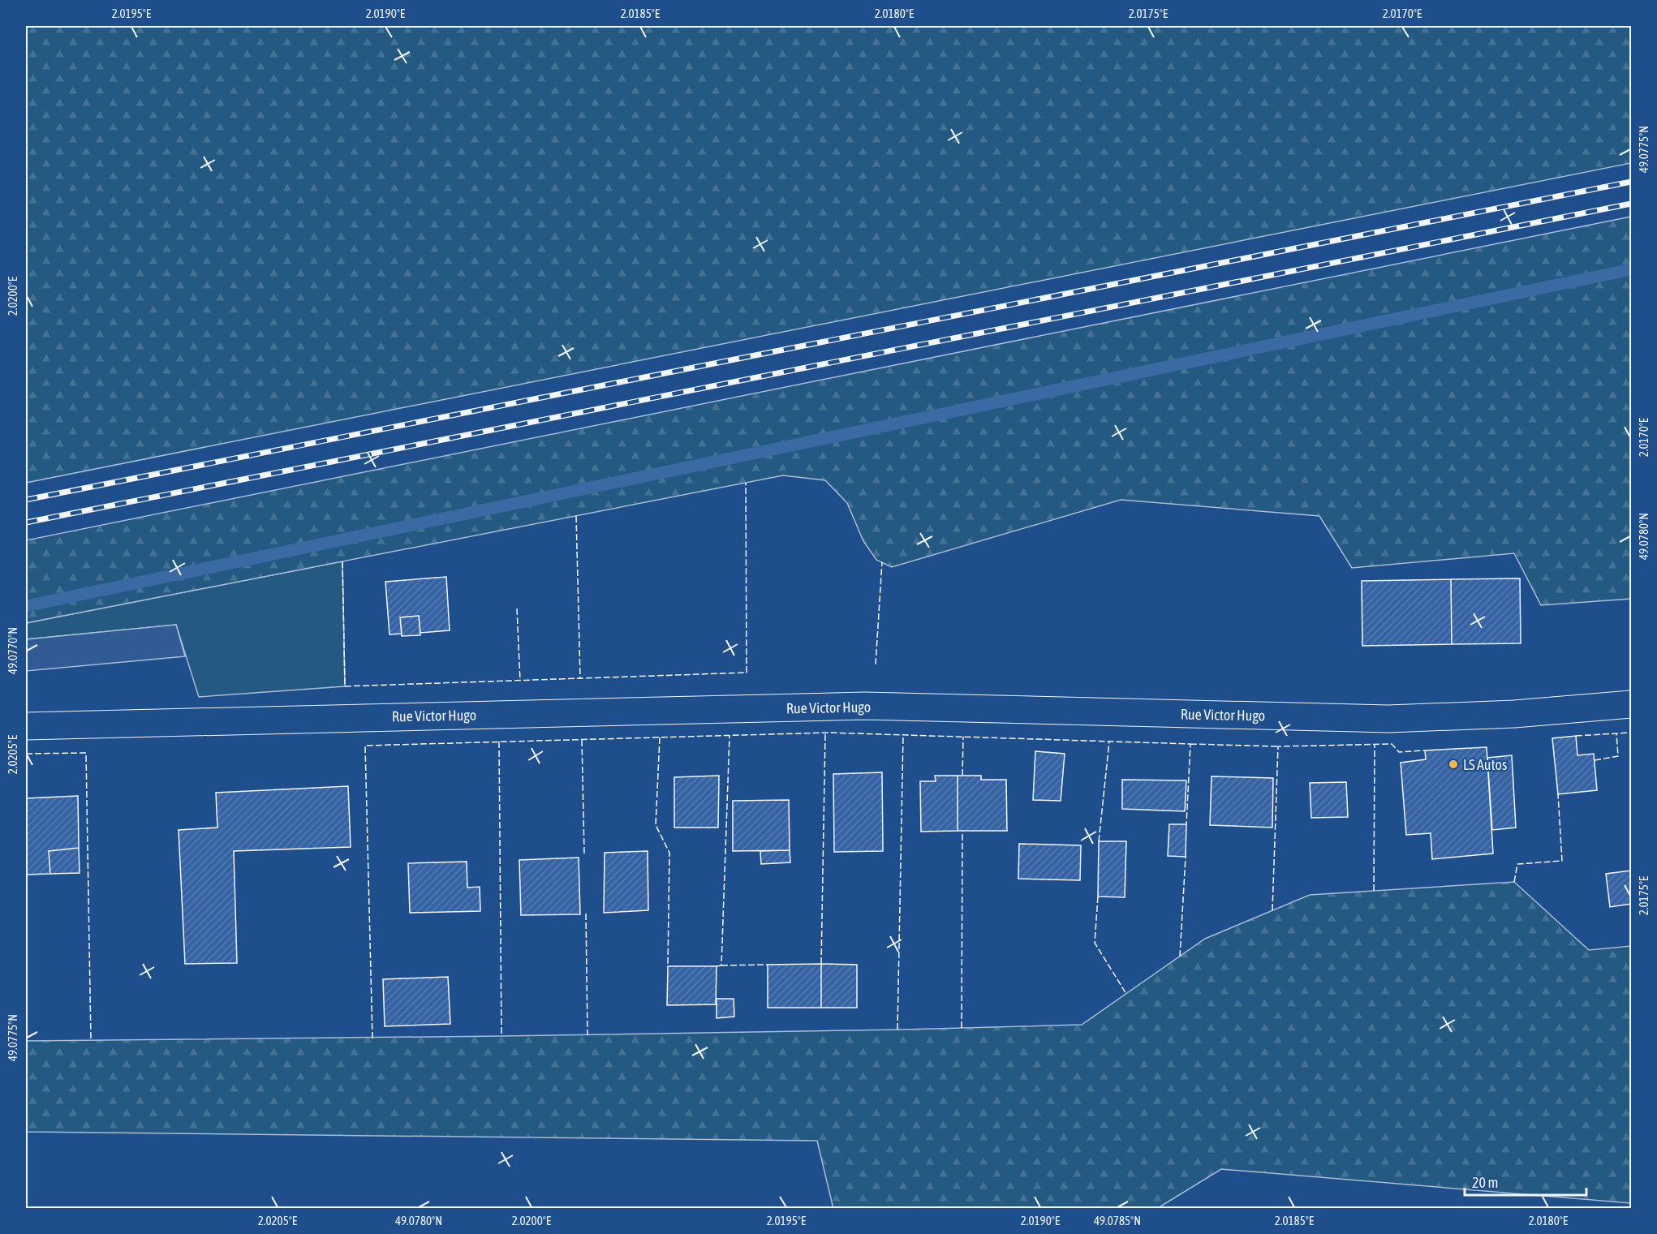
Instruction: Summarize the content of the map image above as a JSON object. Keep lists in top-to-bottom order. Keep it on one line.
{"streets":{"main road":["Rue Victor Hugo"]},"places":["LS Autos"],"scale_bar":"20 m","coordinates":["2.0195°E","2.0190°E","2.0185°E","2.0180°E","2.0175°E","2.0170°E","49.0775°N","2.0200°E","49.0780°N","49.0770°N","2.0205°E","49.0785°N"]}
